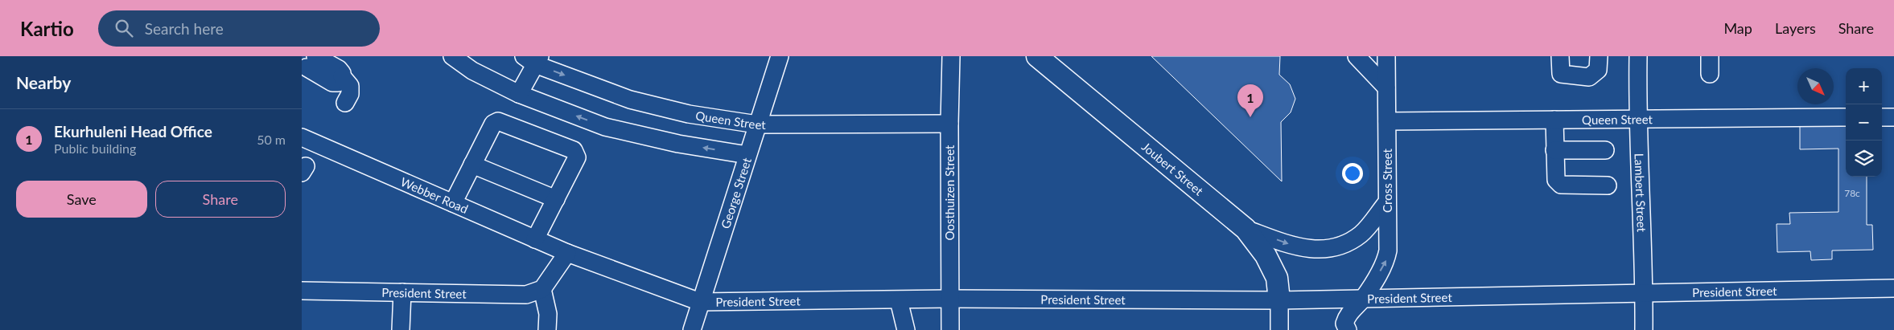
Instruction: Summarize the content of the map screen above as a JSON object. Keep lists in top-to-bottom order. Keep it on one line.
{"streets":{"main road":["Joubert Street"],"street":["Queen Street","Cross Street","George Street","Oosthuizen Street","Lambert Street","Webber Road","President Street"]},"crossings":[["Queen Street","Cross Street"],["Queen Street","George Street"],["Queen Street","Oosthuizen Street"],["Queen Street","Lambert Street"],["Joubert Street","President Street"],["Cross Street","President Street"],["George Street","President Street"],["Oosthuizen Street","President Street"],["Lambert Street","President Street"],["Webber Road","President Street"]],"one_way":["Cross Street"],"house_numbers":["78c"],"north":"bottom right","page":{"header":"Kartio","search":"Search here","nav":["Map","Layers","Share"],"heading":"Nearby","map_buttons":["+","−"],"pins":"1","list":[{"mark":"1","name":"Ekurhuleni Head Office","note":"Public building","value":"50 m"}],"buttons":["Save","Share"]}}
